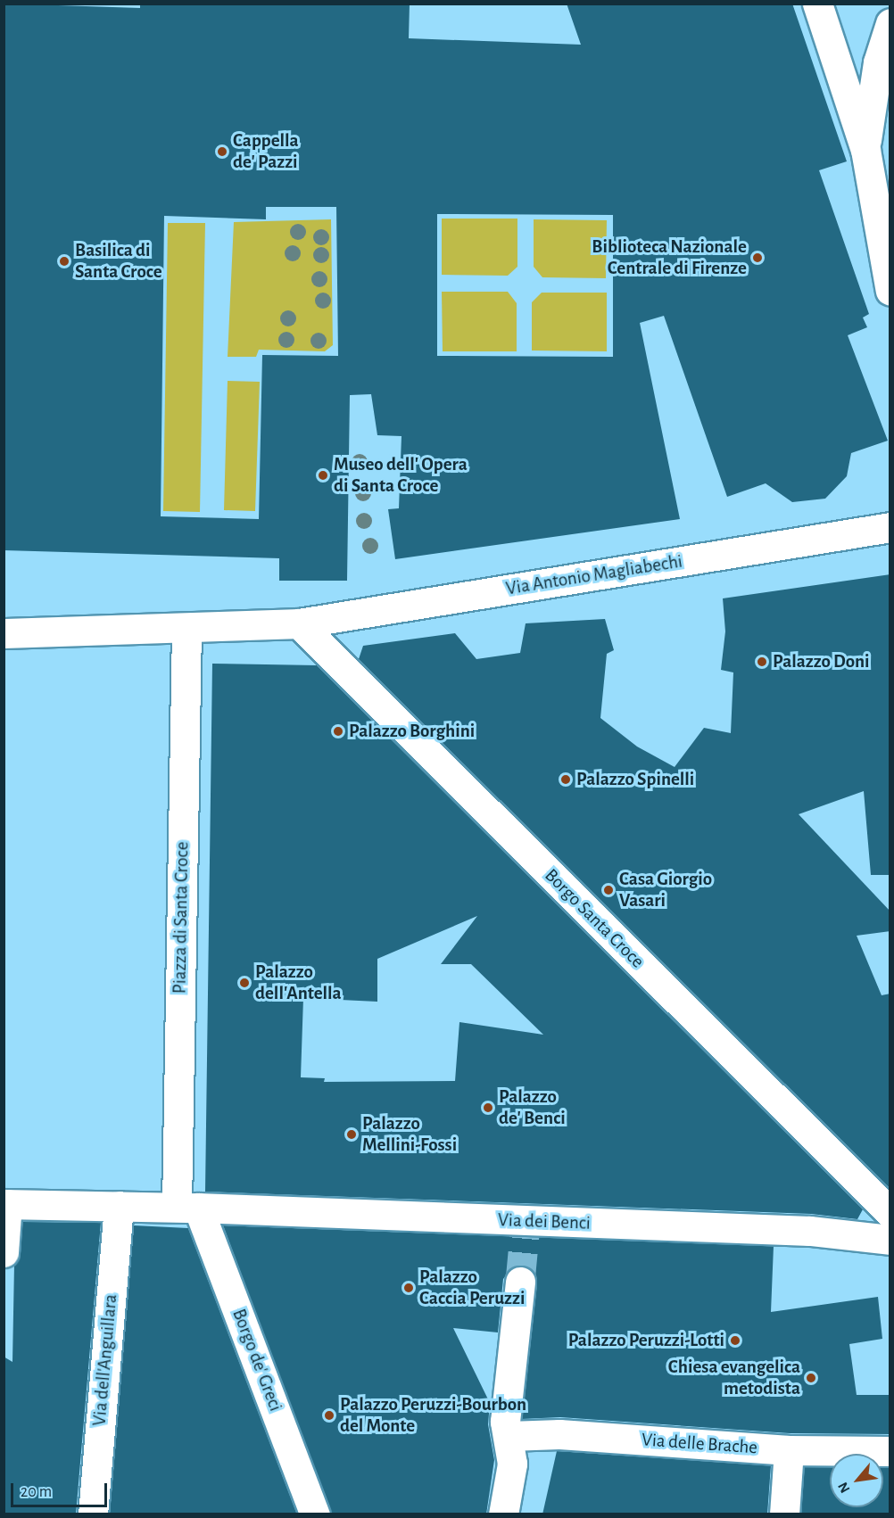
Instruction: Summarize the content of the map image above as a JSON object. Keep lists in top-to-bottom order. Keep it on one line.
{"streets":{"street":["Via Antonio Magliabechi","Piazza di Santa Croce","Borgo Santa Croce","Via dei Benci","Via dell'Anguillara","Borgo de' Greci","Via delle Brache"]},"crossings":[["Via Antonio Magliabechi","Piazza di Santa Croce"],["Via Antonio Magliabechi","Borgo Santa Croce"],["Piazza di Santa Croce","Via dei Benci"],["Piazza di Santa Croce","Borgo de' Greci"],["Via dei Benci","Borgo de' Greci"]],"places":["Cappella de' Pazzi","Biblioteca Nazionale Centrale di Firenze","Basilica di Santa Croce","Museo dell' Opera di Santa Croce","Palazzo Doni","Palazzo Borghini","Palazzo Spinelli","Casa Giorgio Vasari","Palazzo dell'Antella","Palazzo de' Benci","Palazzo Mellini-Fossi","Palazzo Caccia Peruzzi","Palazzo Peruzzi-Lotti","Chiesa evangelica metodista","Palazzo Peruzzi-Bourbon del Monte"],"scale_bar":"20 m","north":"bottom left"}
